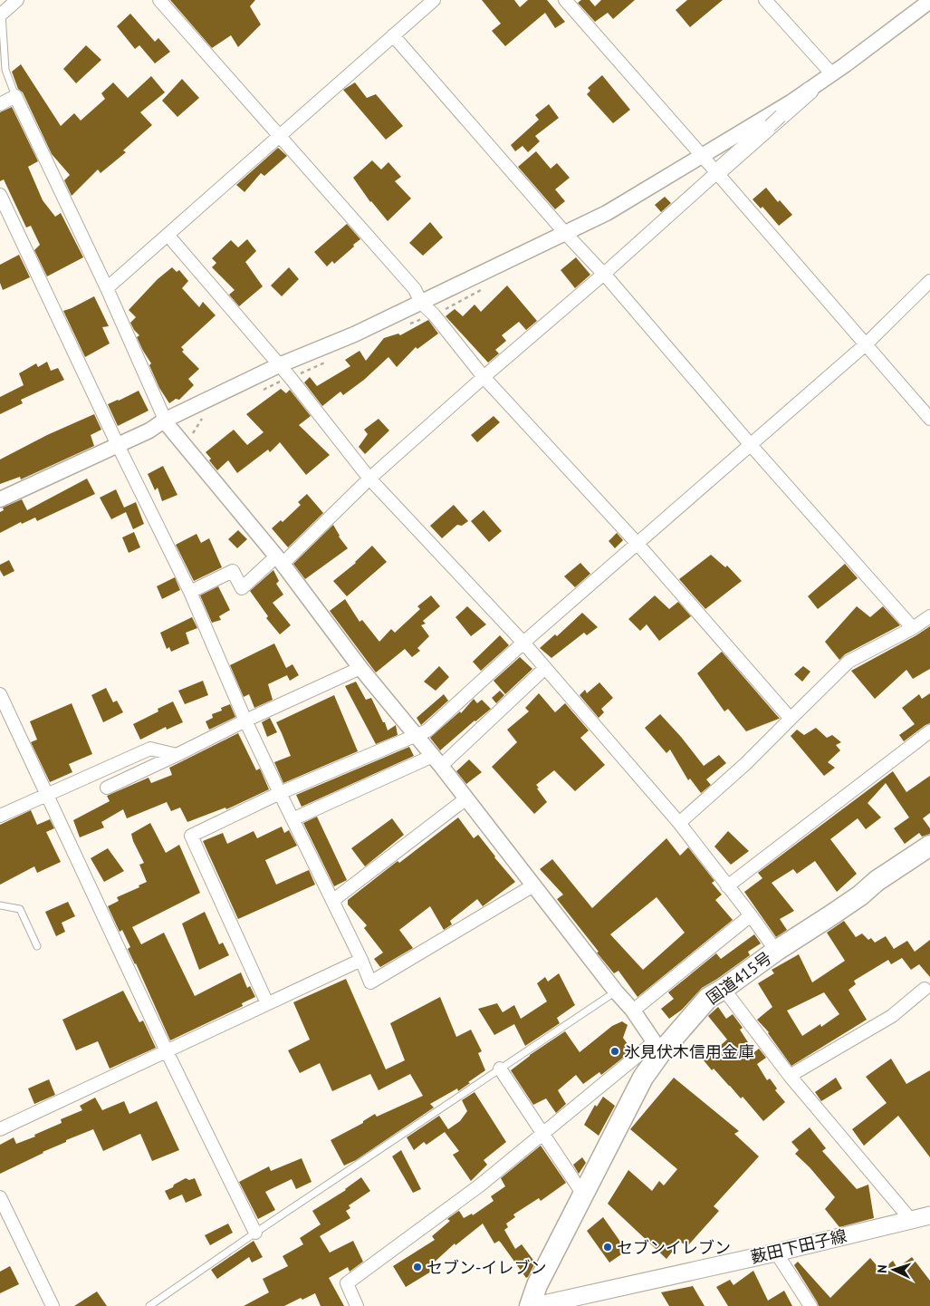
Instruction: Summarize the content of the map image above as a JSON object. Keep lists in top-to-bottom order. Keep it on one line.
{"streets":{"highway":["国道415号"],"main road":["薮田下田子線"]},"places":["氷見伏木信用金庫","セブンイレブン","セブン-イレブン"],"north":"left"}
